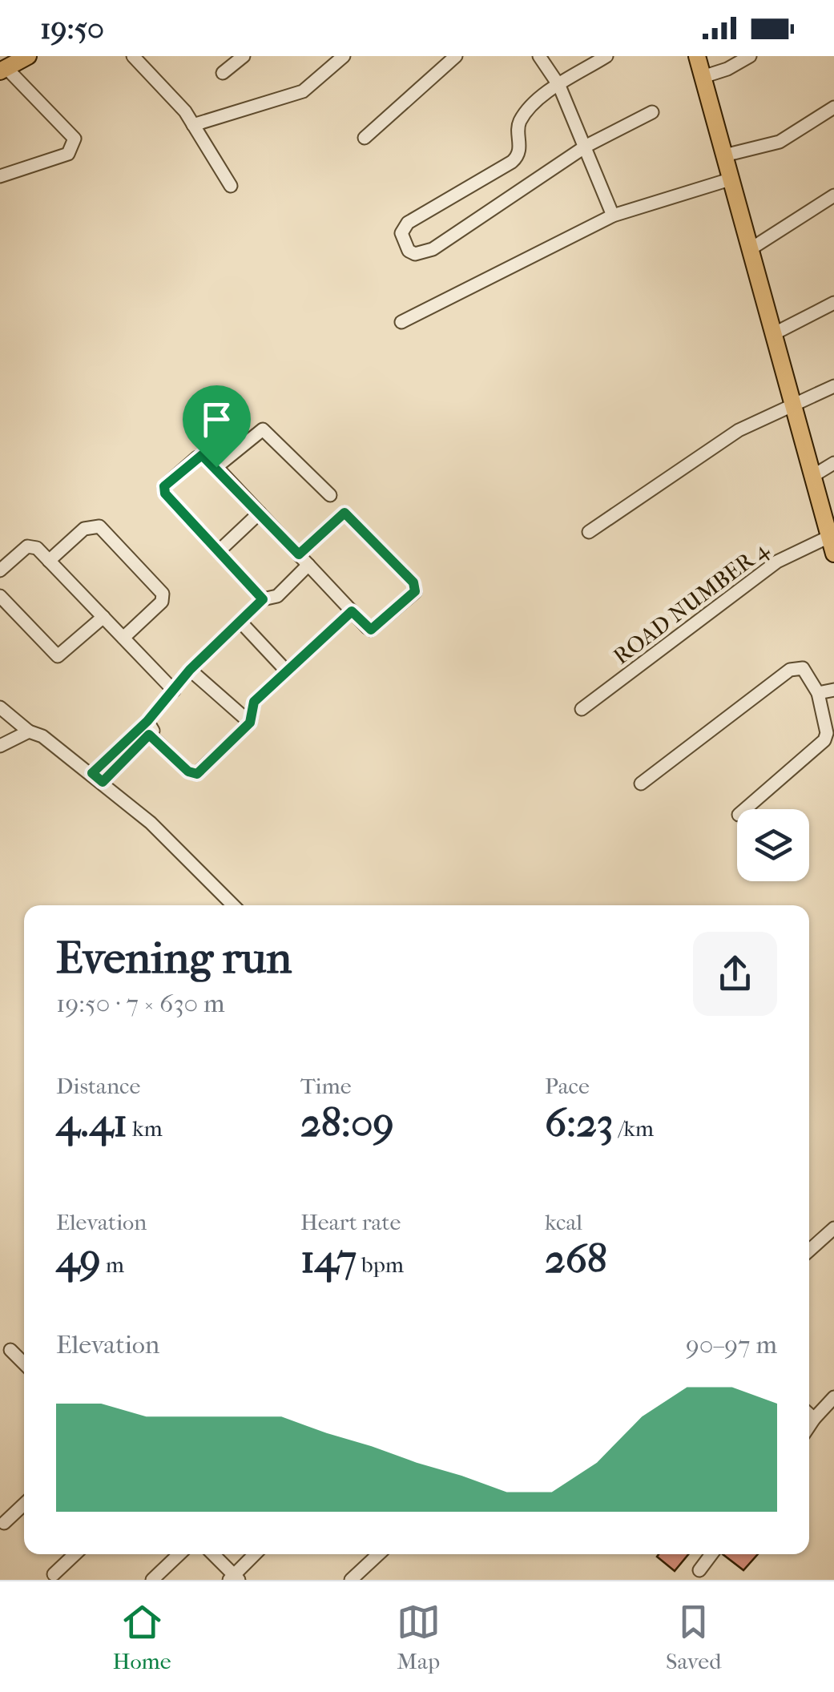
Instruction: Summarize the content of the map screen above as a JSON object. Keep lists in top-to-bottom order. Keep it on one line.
{"streets":{"street":["ROAD NUMBER 4"]},"page":{"status":"19:50","heading":["Evening run","19:50 · 7 × 630 m"],"stats":[["Distance","4.41 km"],["Time","28:09"],["Pace","6:23 /km"],["Elevation","49 m"],["Heart rate","147 bpm"],["kcal","268"]],"chart":["Elevation","90–97 m"],"tabs":["Home","Map","Saved"]}}
